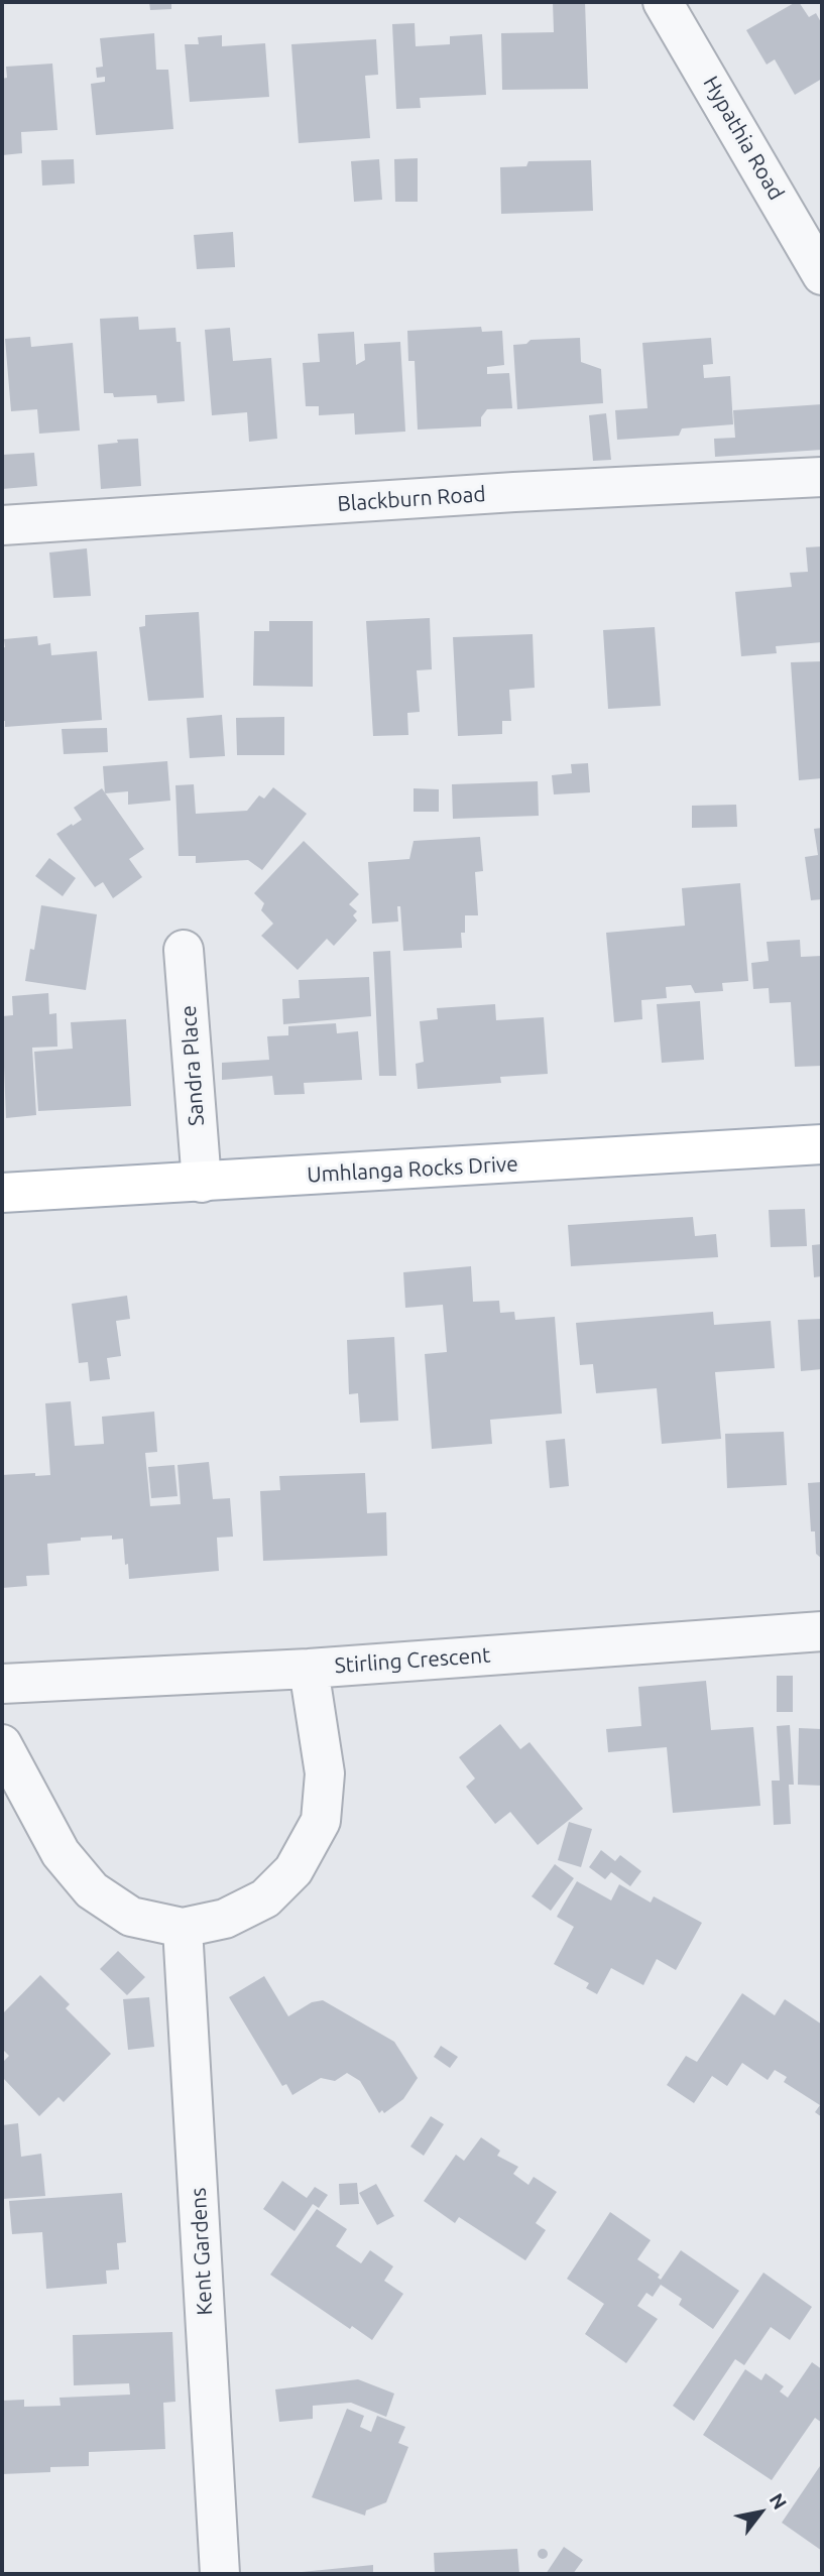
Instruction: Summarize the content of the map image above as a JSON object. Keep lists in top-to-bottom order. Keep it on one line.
{"streets":{"main road":["Umhlanga Rocks Drive"],"street":["Hypathia Road","Blackburn Road","Sandra Place","Stirling Crescent","Kent Gardens"]},"crossings":[["Sandra Place","Umhlanga Rocks Drive"]],"north":"top right"}
